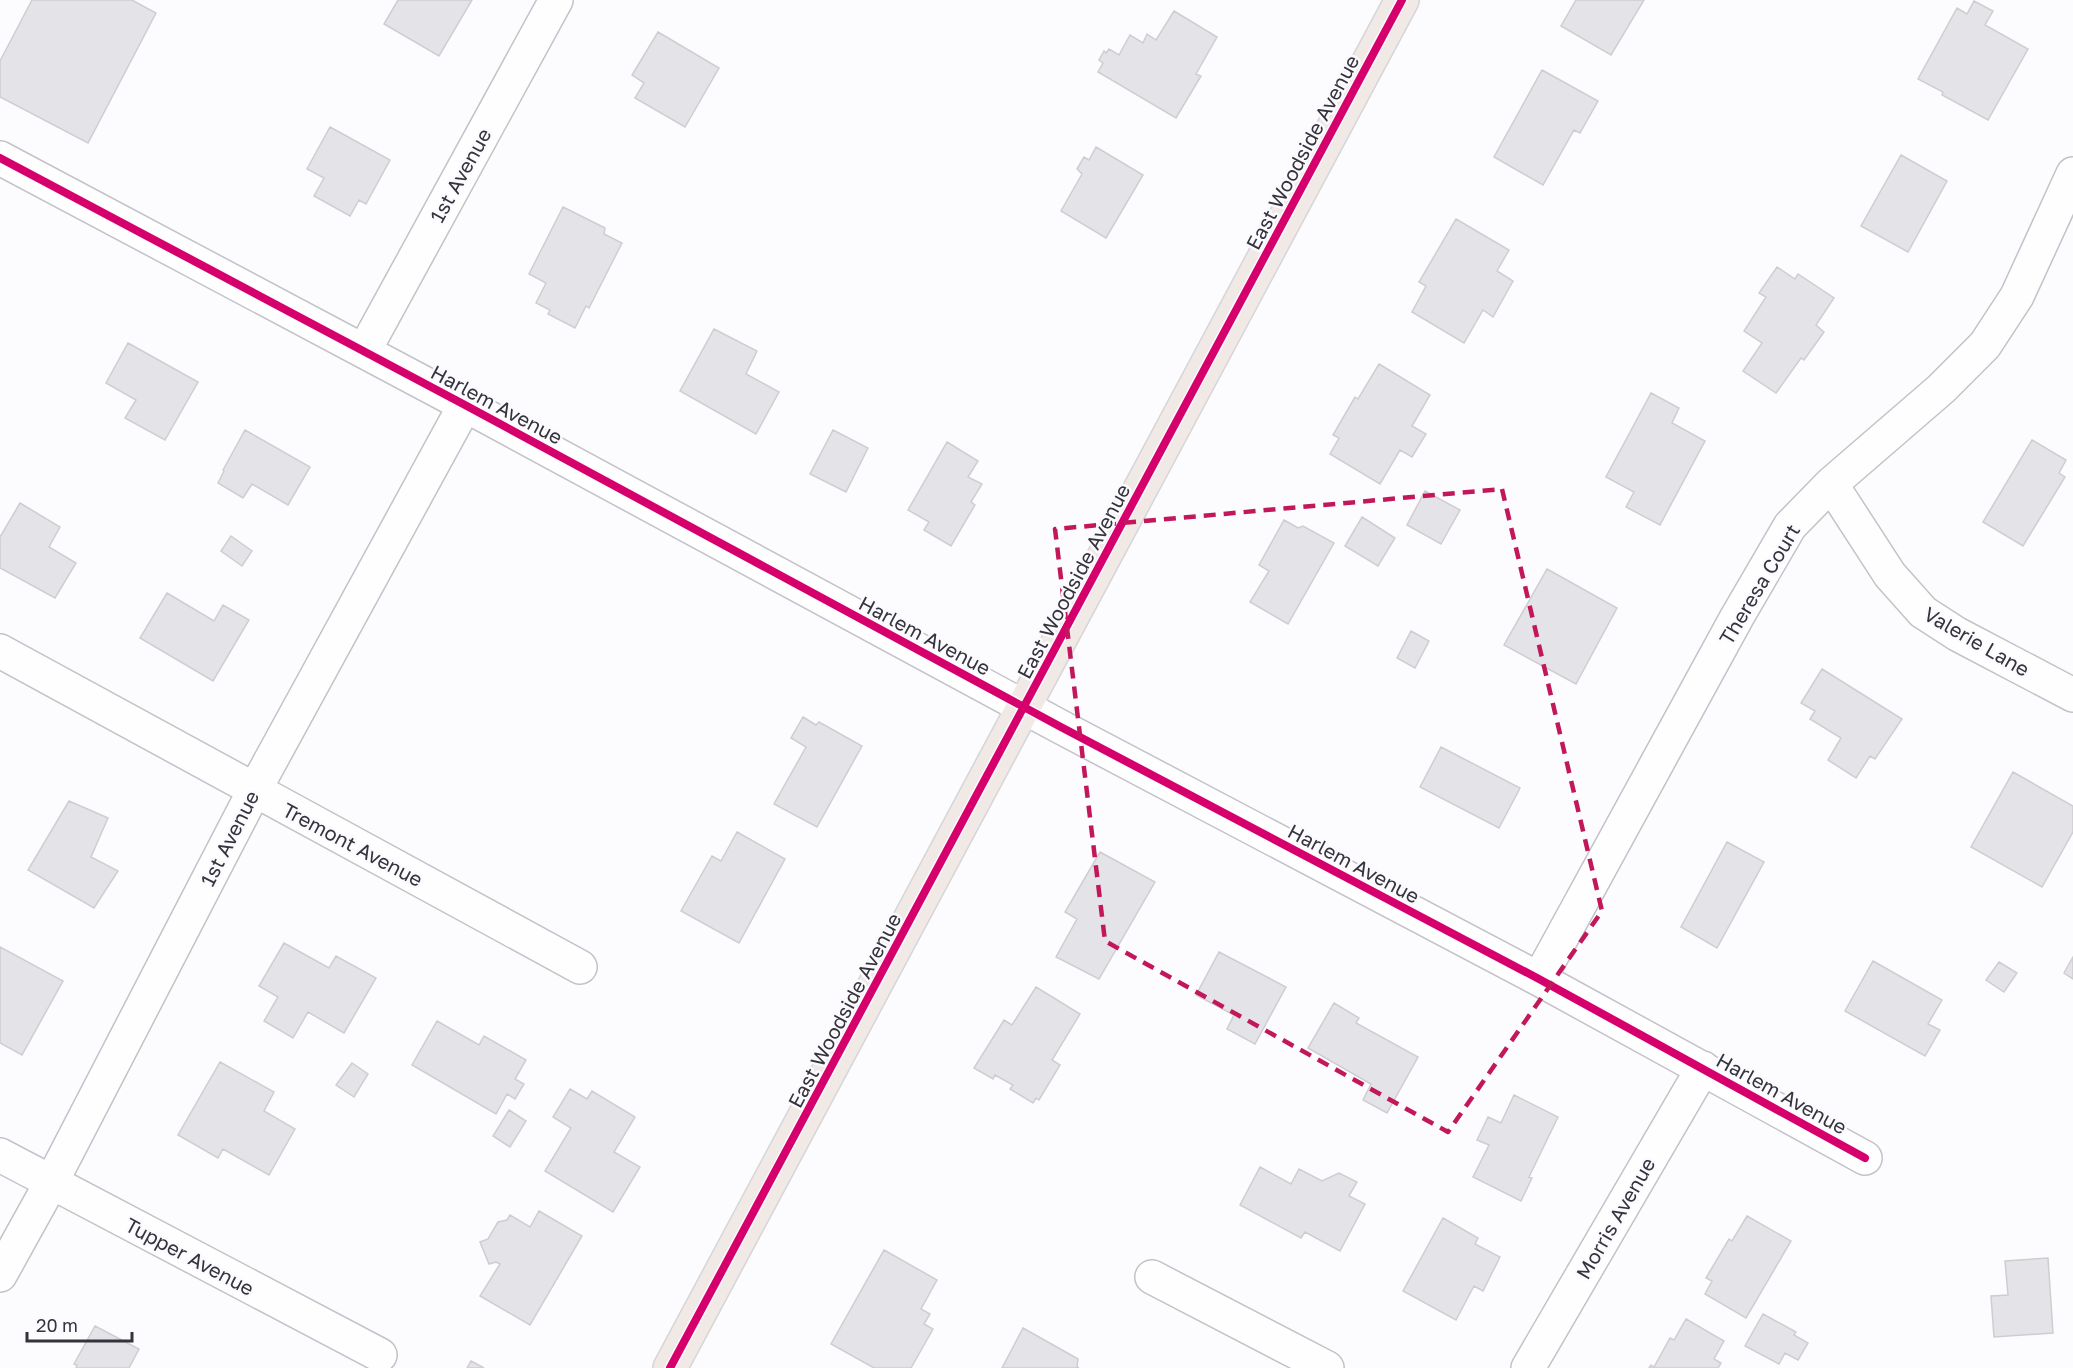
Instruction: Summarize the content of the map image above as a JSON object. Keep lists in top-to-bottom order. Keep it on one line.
{"streets":{"main road":["East Woodside Avenue"],"street":["1st Avenue","Harlem Avenue","Theresa Court","Valerie Lane","Tremont Avenue","Morris Avenue","Tupper Avenue"]},"crossings":[["East Woodside Avenue","Harlem Avenue"],["1st Avenue","Harlem Avenue"],["1st Avenue","Tremont Avenue"],["1st Avenue","Tupper Avenue"],["Harlem Avenue","Theresa Court"],["Harlem Avenue","Morris Avenue"],["Theresa Court","Valerie Lane"]],"scale_bar":"20 m"}
